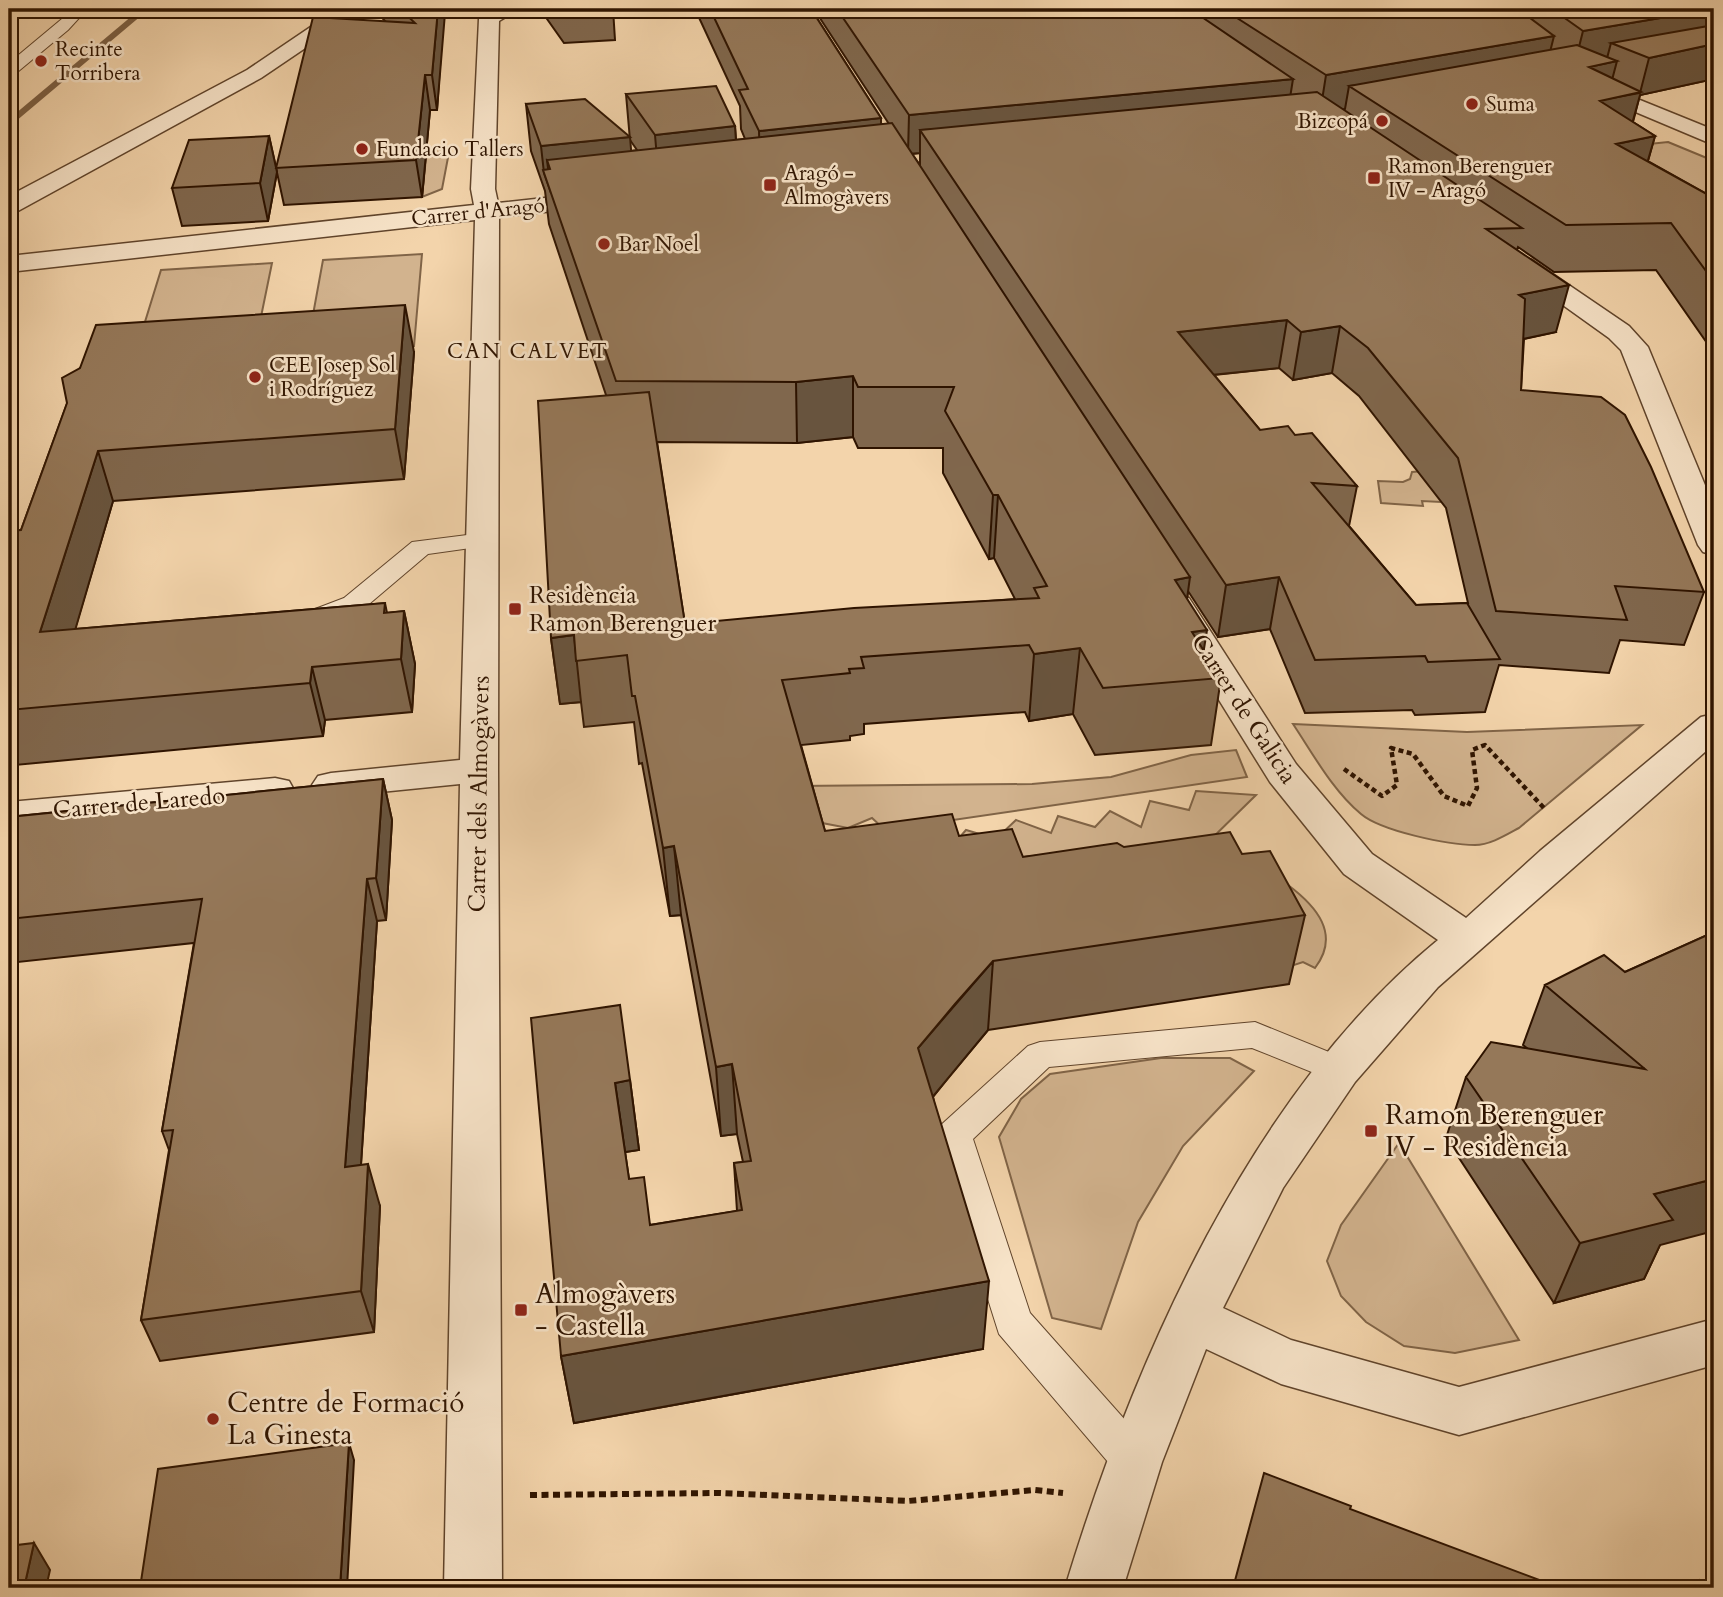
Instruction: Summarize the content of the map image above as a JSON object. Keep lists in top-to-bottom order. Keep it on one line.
{"streets":{"street":["Carrer d'Aragó","Carrer de Galicia","Carrer dels Almogàvers","Carrer de Laredo"]},"crossings":[["Carrer d'Aragó","Carrer dels Almogàvers"],["Carrer dels Almogàvers","Carrer de Laredo"]],"districts":["CAN CALVET"],"places":{"other":["Recinte Torribera","Suma","Bizcopá","Fundacio Tallers","Bar Noel","CEE Josep Sol i Rodríguez","Centre de Formació La Ginesta"],"transit":["Ramon Berenguer IV - Aragó","Aragó - Almogàvers","Residència Ramon Berenguer","Ramon Berenguer IV - Residència","Almogàvers - Castella"]}}
